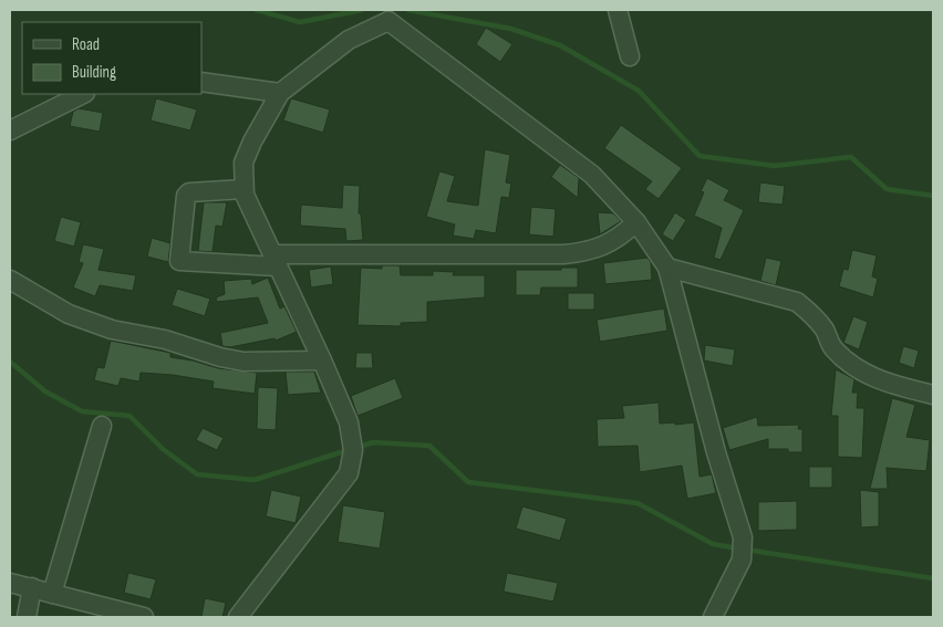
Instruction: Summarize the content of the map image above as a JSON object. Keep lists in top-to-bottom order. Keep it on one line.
{"legend":["Road","Building"]}
